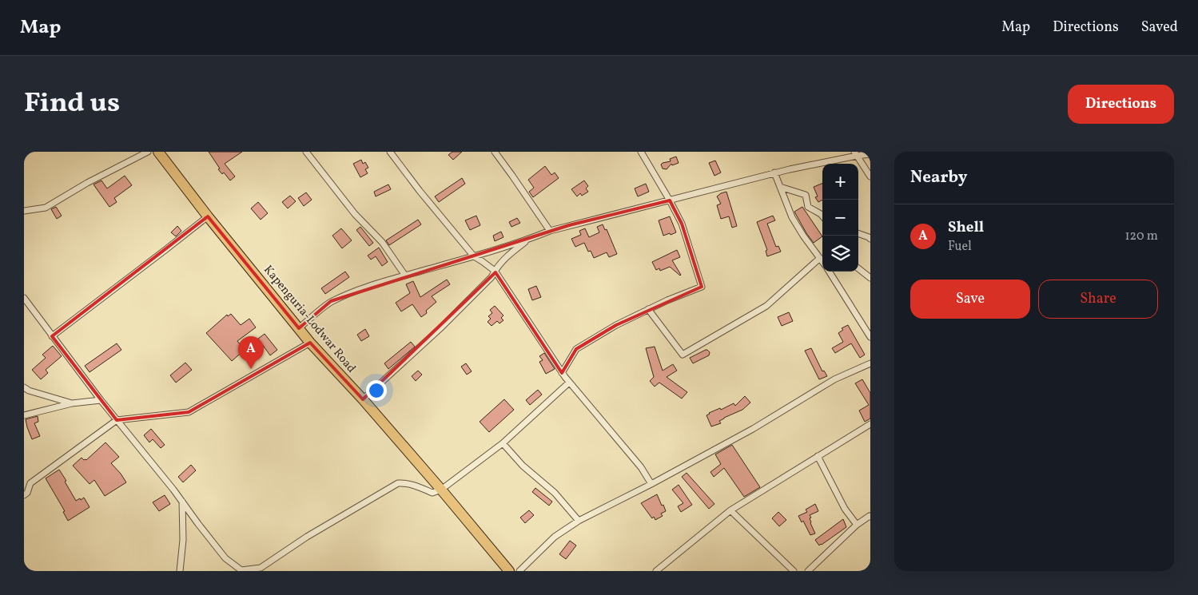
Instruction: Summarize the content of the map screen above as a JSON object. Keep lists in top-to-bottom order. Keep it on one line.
{"streets":{"highway":["Kapenguria-Lodwar Road"]},"page":{"header":"Map","nav":["Map","Directions","Saved"],"title":"Find us","buttons":["Directions",["Save","Share"]],"heading":"Nearby","map_buttons":["+","−"],"list":[{"mark":"A","name":"Shell","note":"Fuel","value":"120 m"}],"pins":"A"}}
